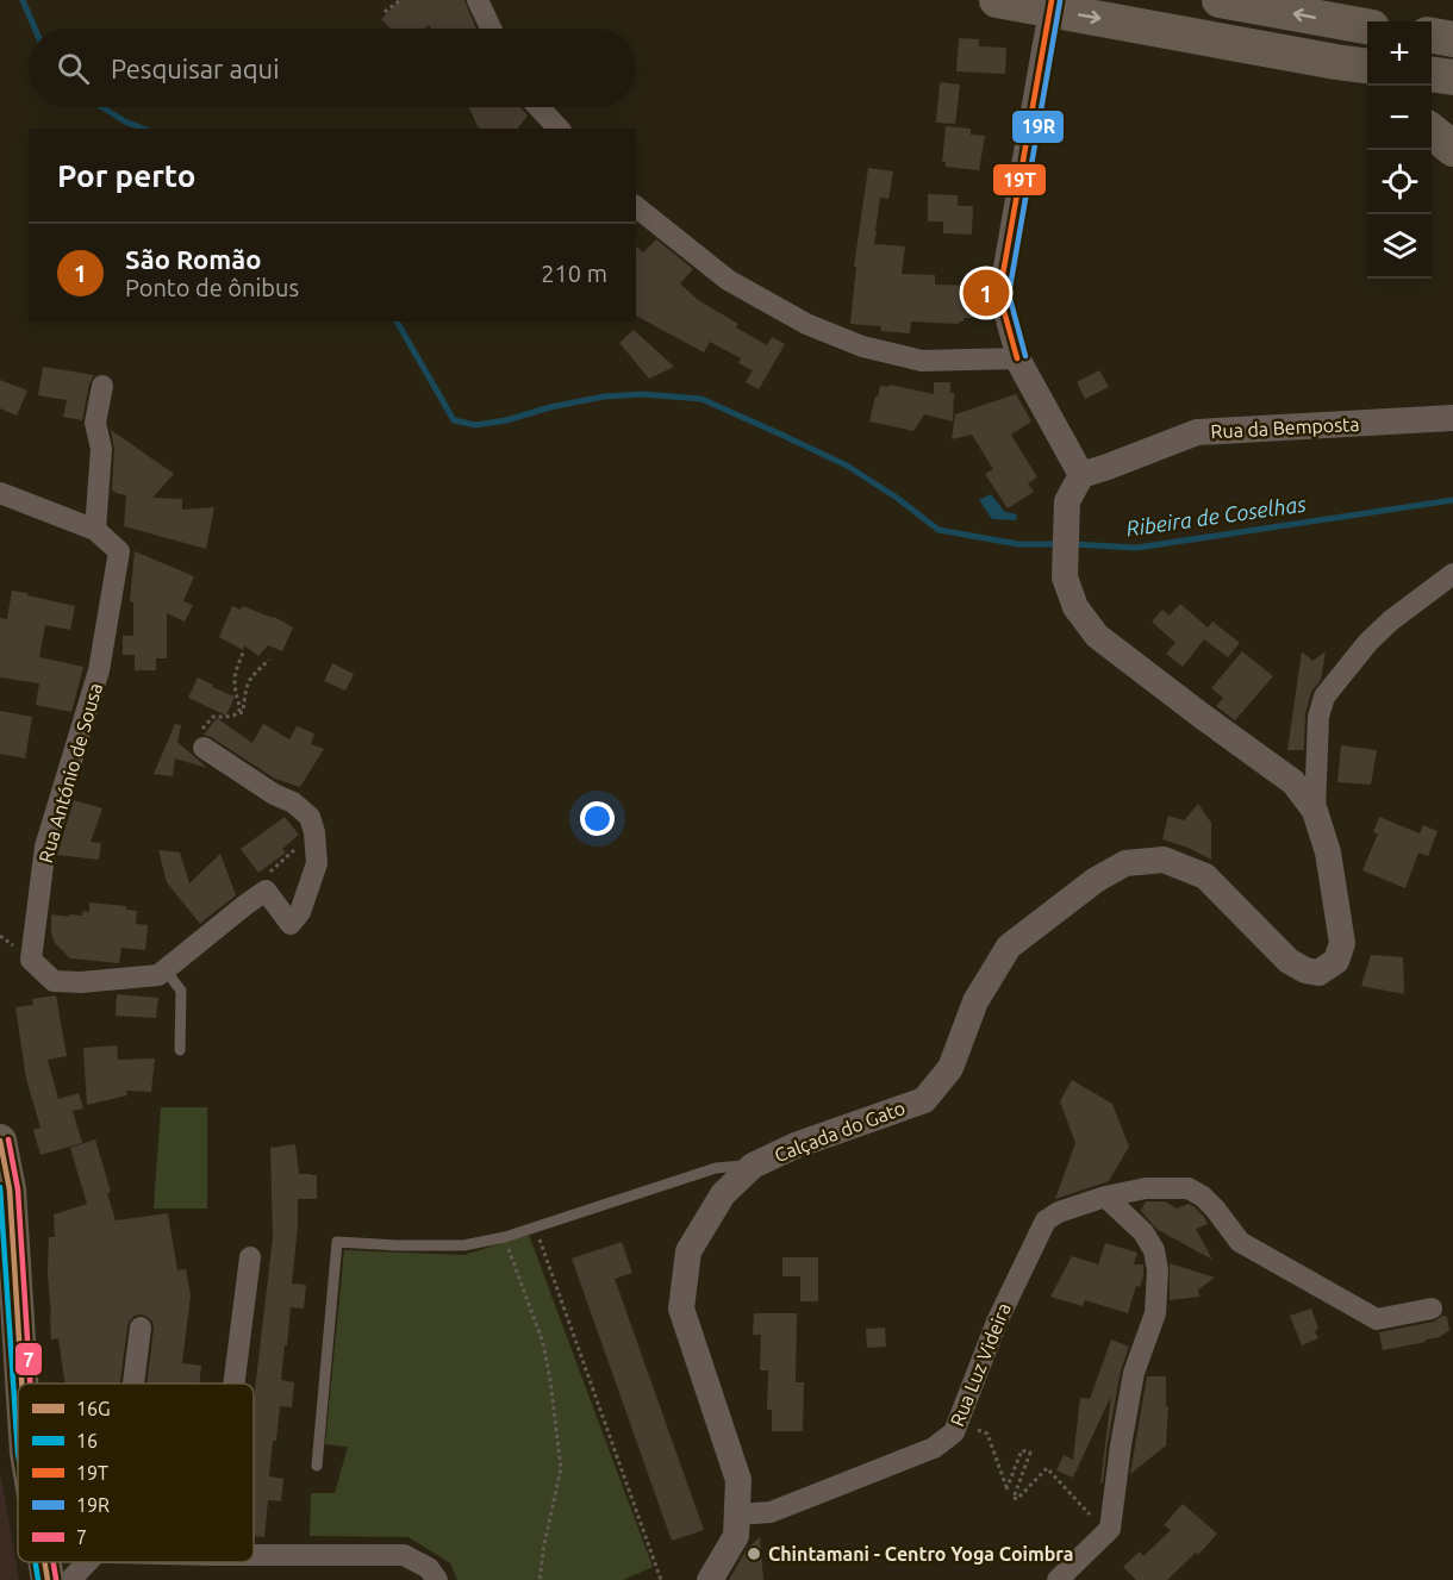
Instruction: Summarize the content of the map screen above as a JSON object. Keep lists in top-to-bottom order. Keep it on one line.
{"streets":{"street":["Rua da Bemposta","Rua António de Sousa","Calçada do Gato","Rua Luz Videira"]},"crossings":[["Rua da Bemposta","Calçada do Gato"],["Calçada do Gato","Rua Luz Videira"]],"water":["Ribeira de Coselhas"],"places":["Chintamani - Centro Yoga Coimbra"],"lines":["transit line 19T","transit line 19R","transit line 7","transit line 16G","transit line 16"],"legend":["16G","16","19T","19R","7"],"page":{"map_buttons":["+","−"],"search":"Pesquisar aqui","heading":"Por perto","list":[{"mark":"1","name":"São Romão","note":"Ponto de ônibus","value":"210 m"}],"pins":"1"}}
